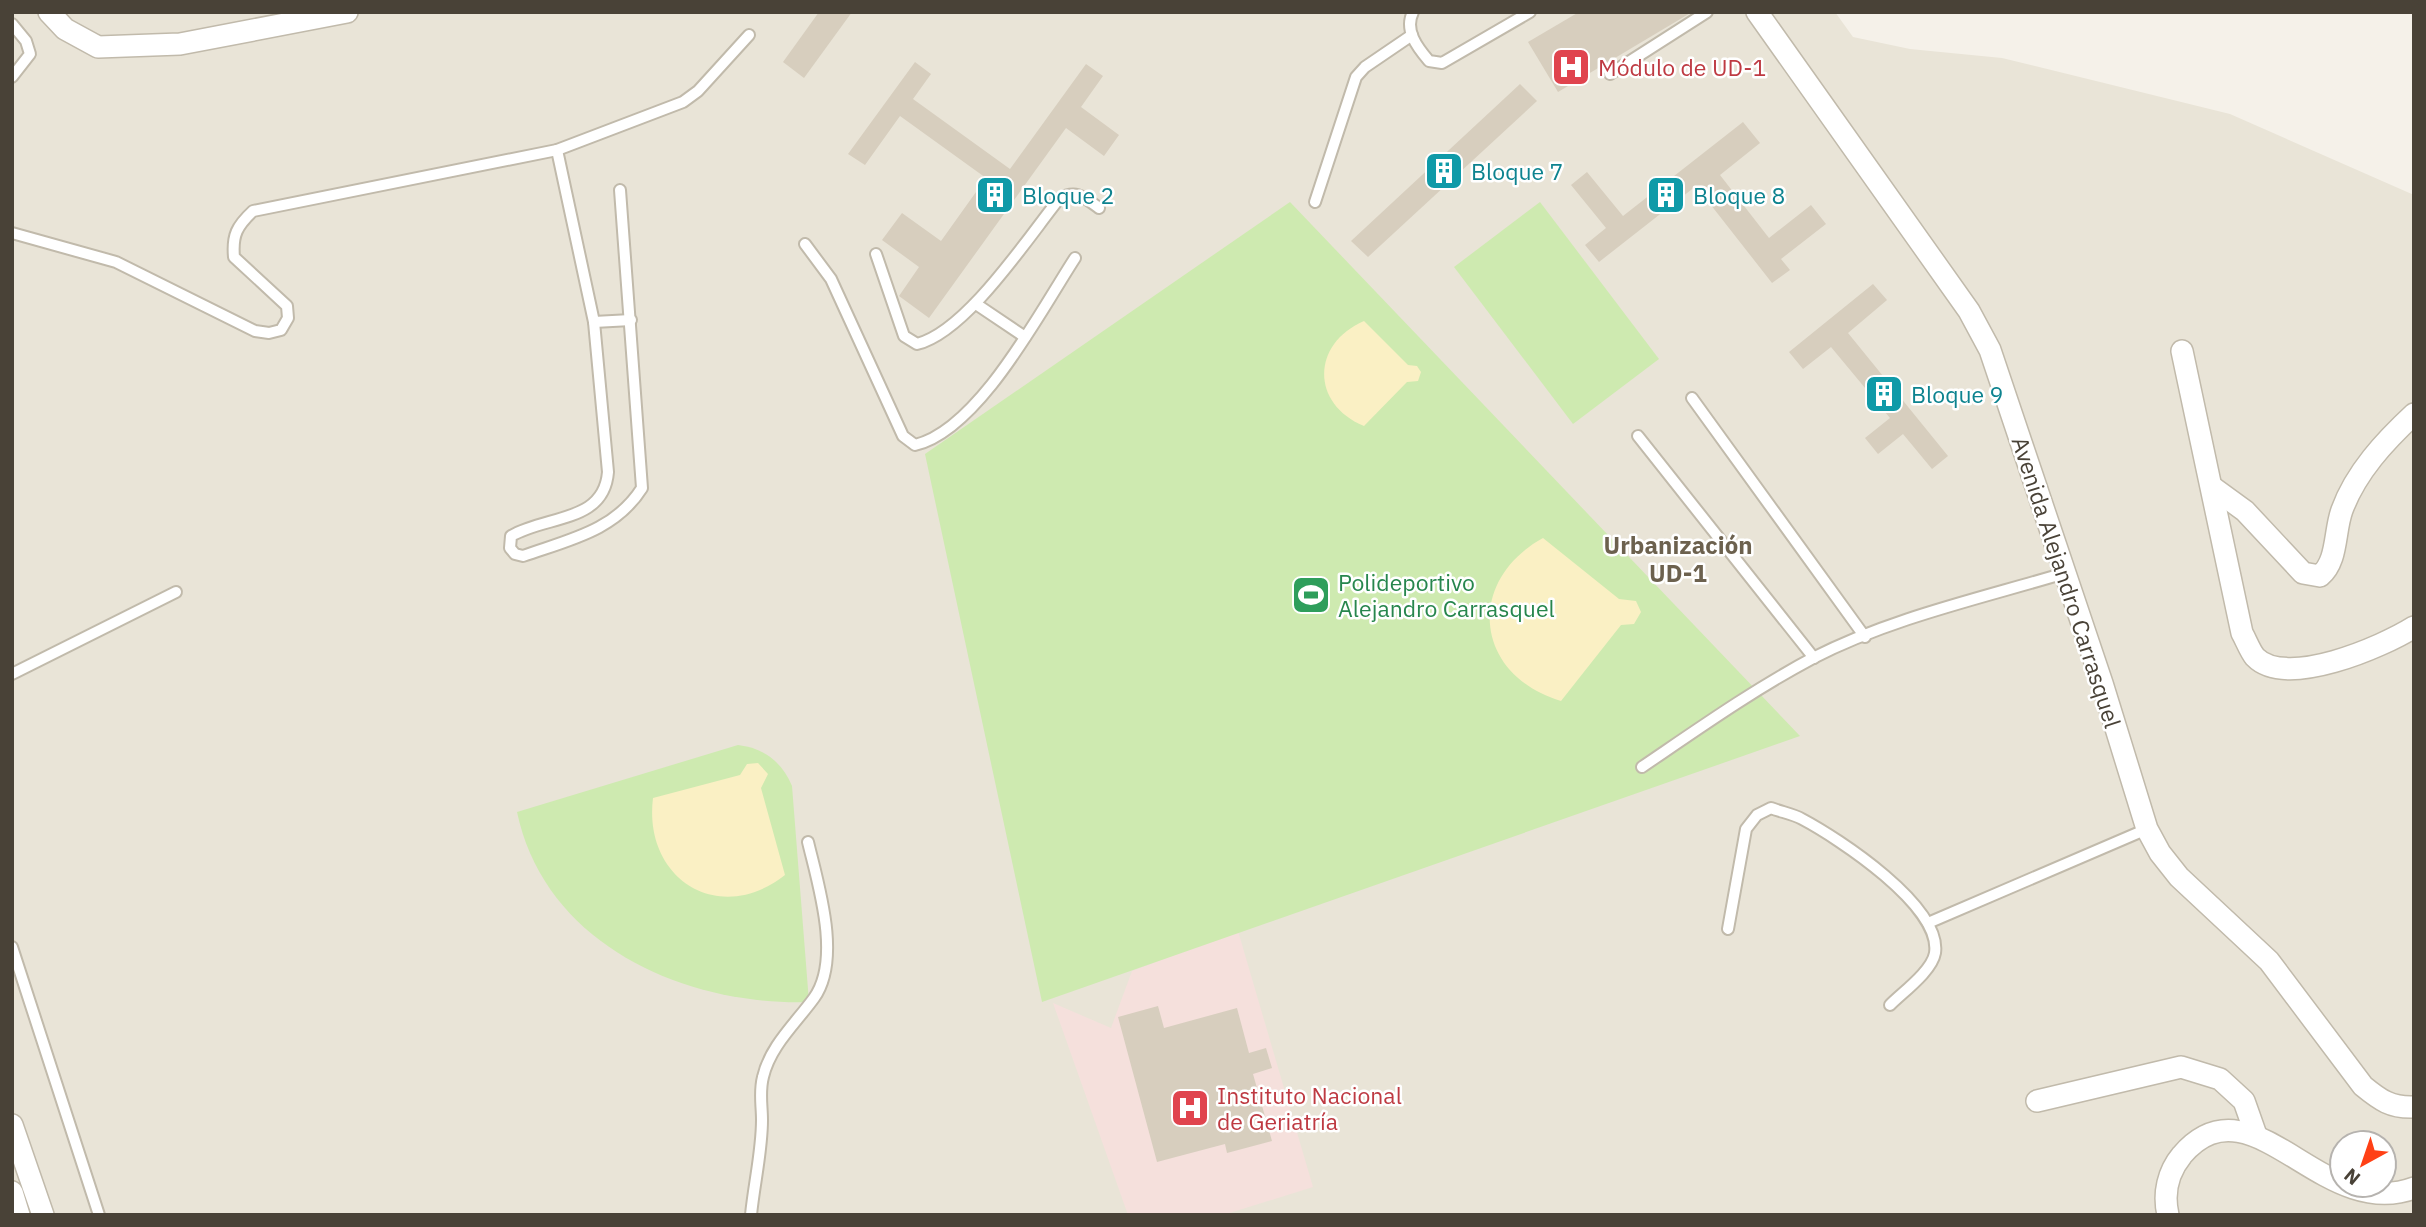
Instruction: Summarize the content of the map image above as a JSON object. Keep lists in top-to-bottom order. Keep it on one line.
{"streets":{"street":["Avenida Alejandro Carrasquel"]},"districts":["Urbanización UD-1"],"places":{"hospital":["Módulo de UD-1","Instituto Nacional de Geriatría"],"building":["Bloque 7","Bloque 2","Bloque 8","Bloque 9"],"sports":["Polideportivo Alejandro Carrasquel"]},"north":"bottom left"}
